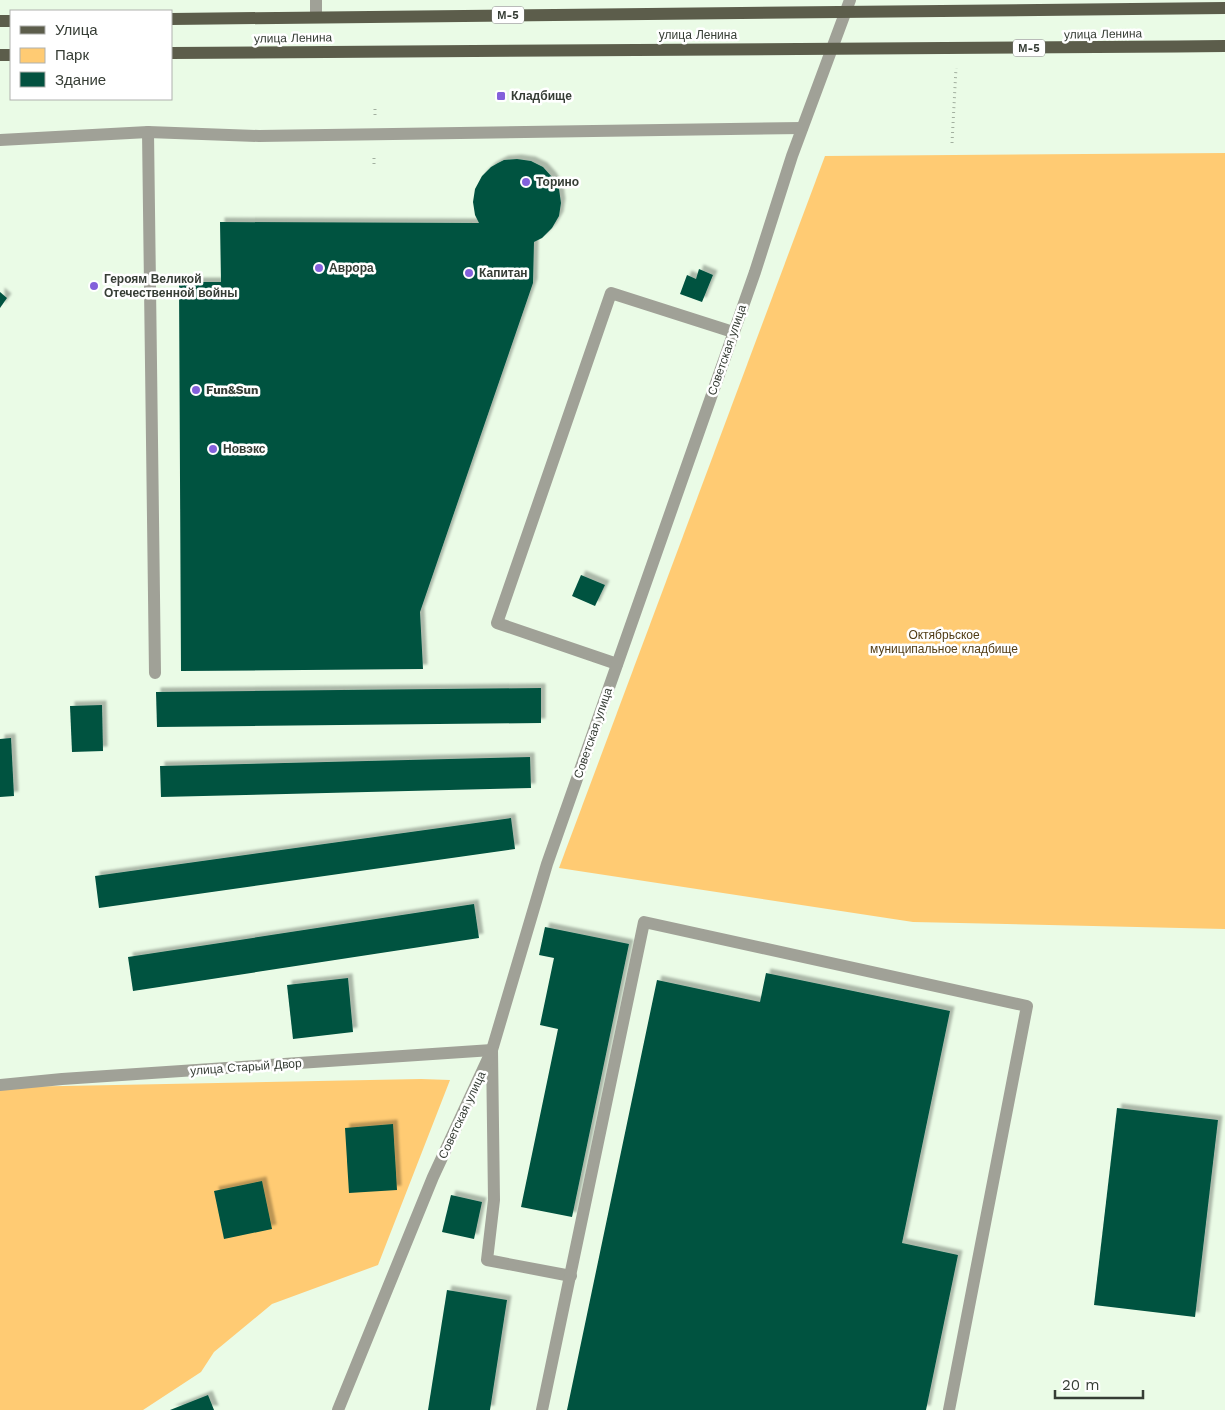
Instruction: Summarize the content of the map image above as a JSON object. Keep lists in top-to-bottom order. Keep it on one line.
{"streets":{"main road":["М-5","улица Ленина"],"street":["Советская улица","улица Старый Двор"]},"crossings":[["улица Ленина","Советская улица"],["Советская улица","улица Старый Двор"]],"parks":["Октябрьское муниципальное кладбище"],"places":{"transit":["Кладбище"],"other":["Торино","Аврора","Капитан","Героям Великой Отечественной войны","Fun&Sun","Новэкс"]},"legend":["Улица","Парк","Здание"],"scale_bar":"20 m"}
